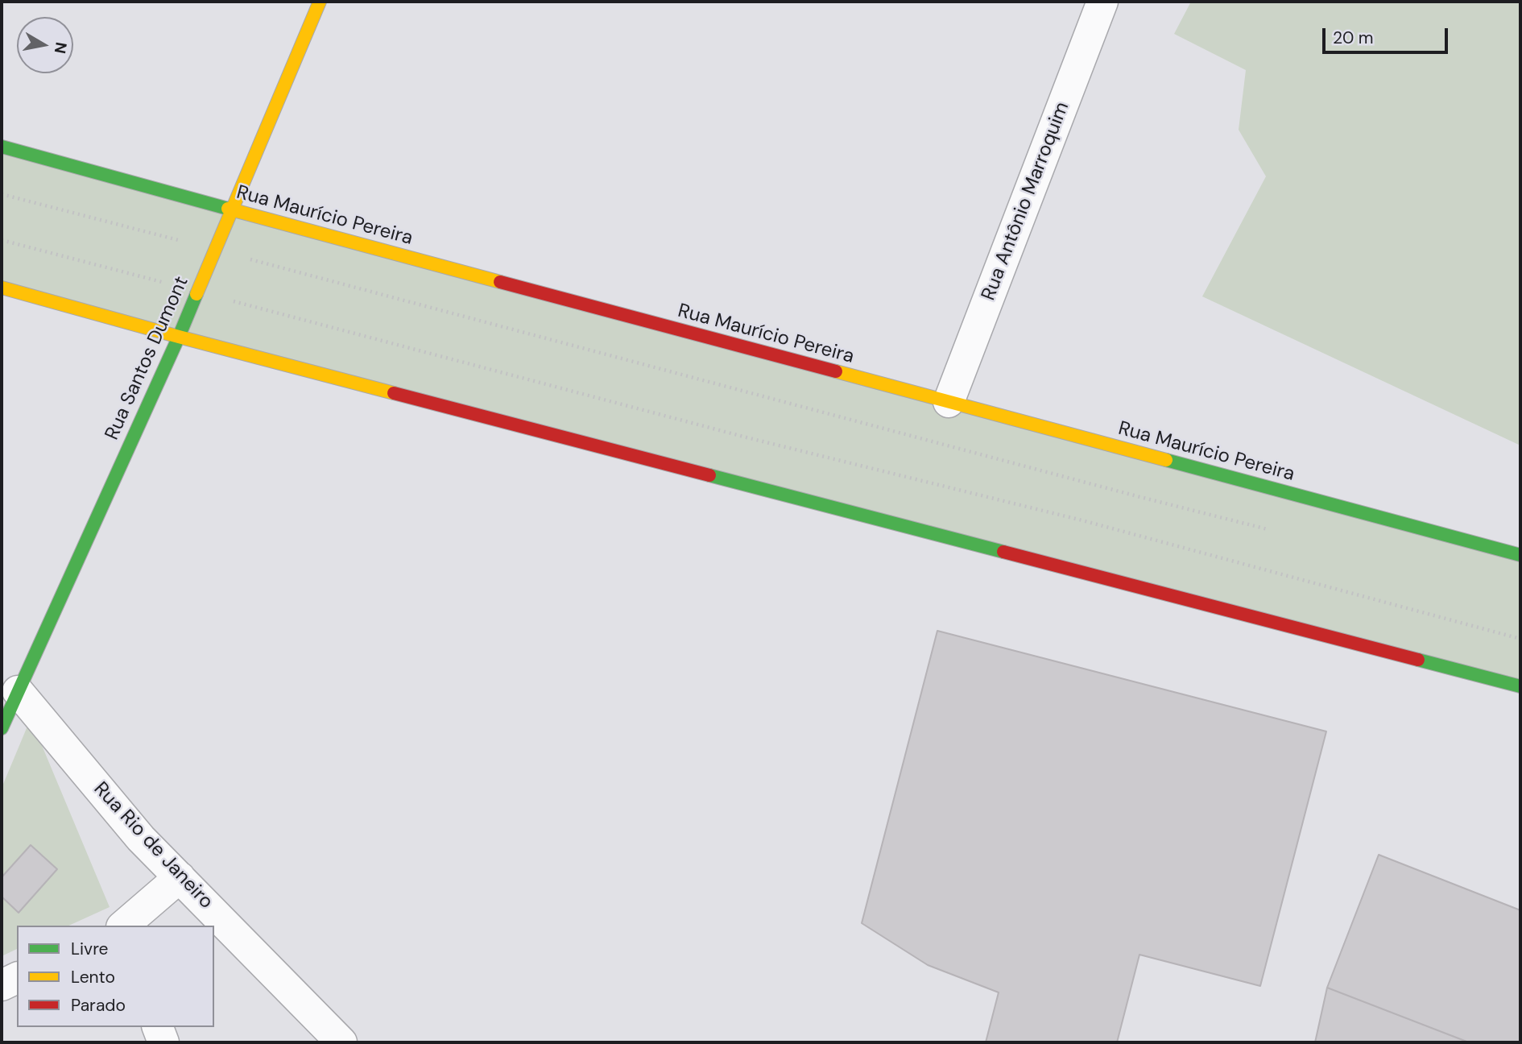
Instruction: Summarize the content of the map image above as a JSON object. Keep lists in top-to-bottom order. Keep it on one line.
{"streets":{"street":["Rua Antônio Marroquim","Rua Maurício Pereira","Rua Santos Dumont","Rua Rio de Janeiro"]},"crossings":[["Rua Antônio Marroquim","Rua Maurício Pereira"],["Rua Maurício Pereira","Rua Santos Dumont"],["Rua Santos Dumont","Rua Rio de Janeiro"]],"legend":["Livre","Lento","Parado"],"scale_bar":"20 m","north":"right"}
